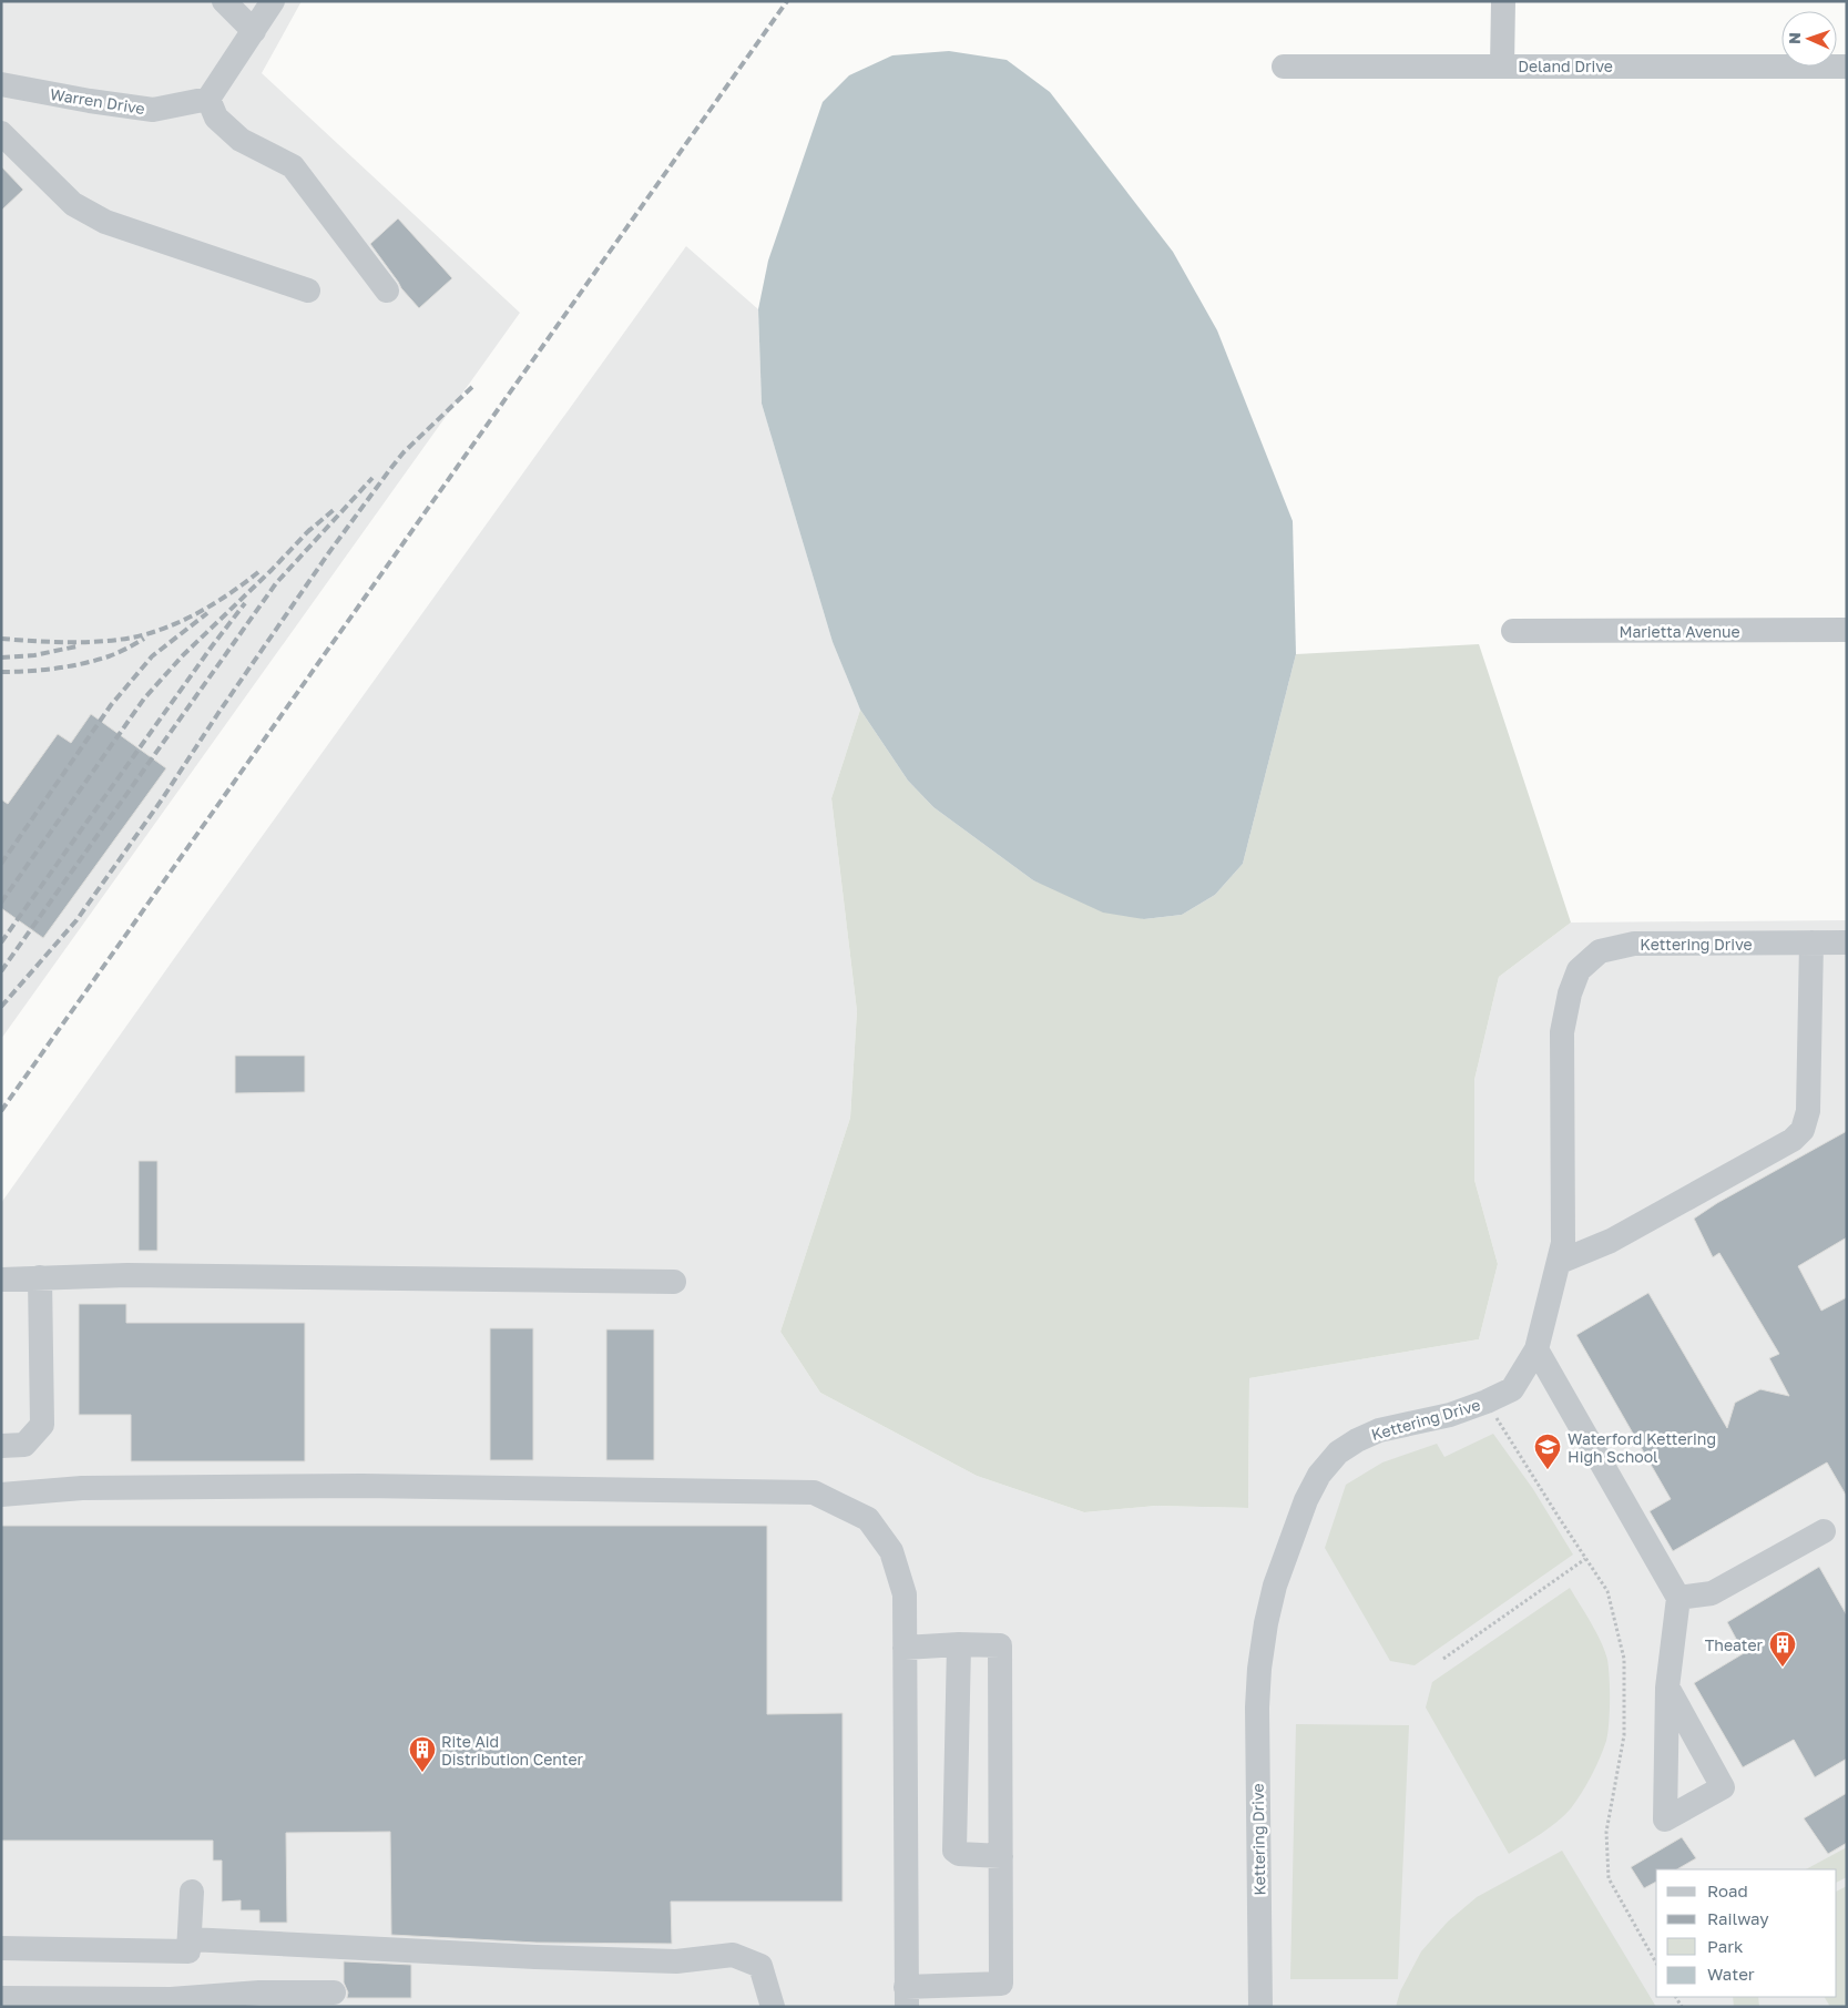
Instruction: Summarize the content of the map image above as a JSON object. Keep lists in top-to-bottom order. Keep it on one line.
{"streets":{"street":["Deland Drive","Warren Drive","Marietta Avenue","Kettering Drive"]},"places":{"school or university":["Waterford Kettering High School"],"building":["Theater","Rite Aid Distribution Center"]},"legend":["Road","Railway","Park","Water"],"north":"left"}
